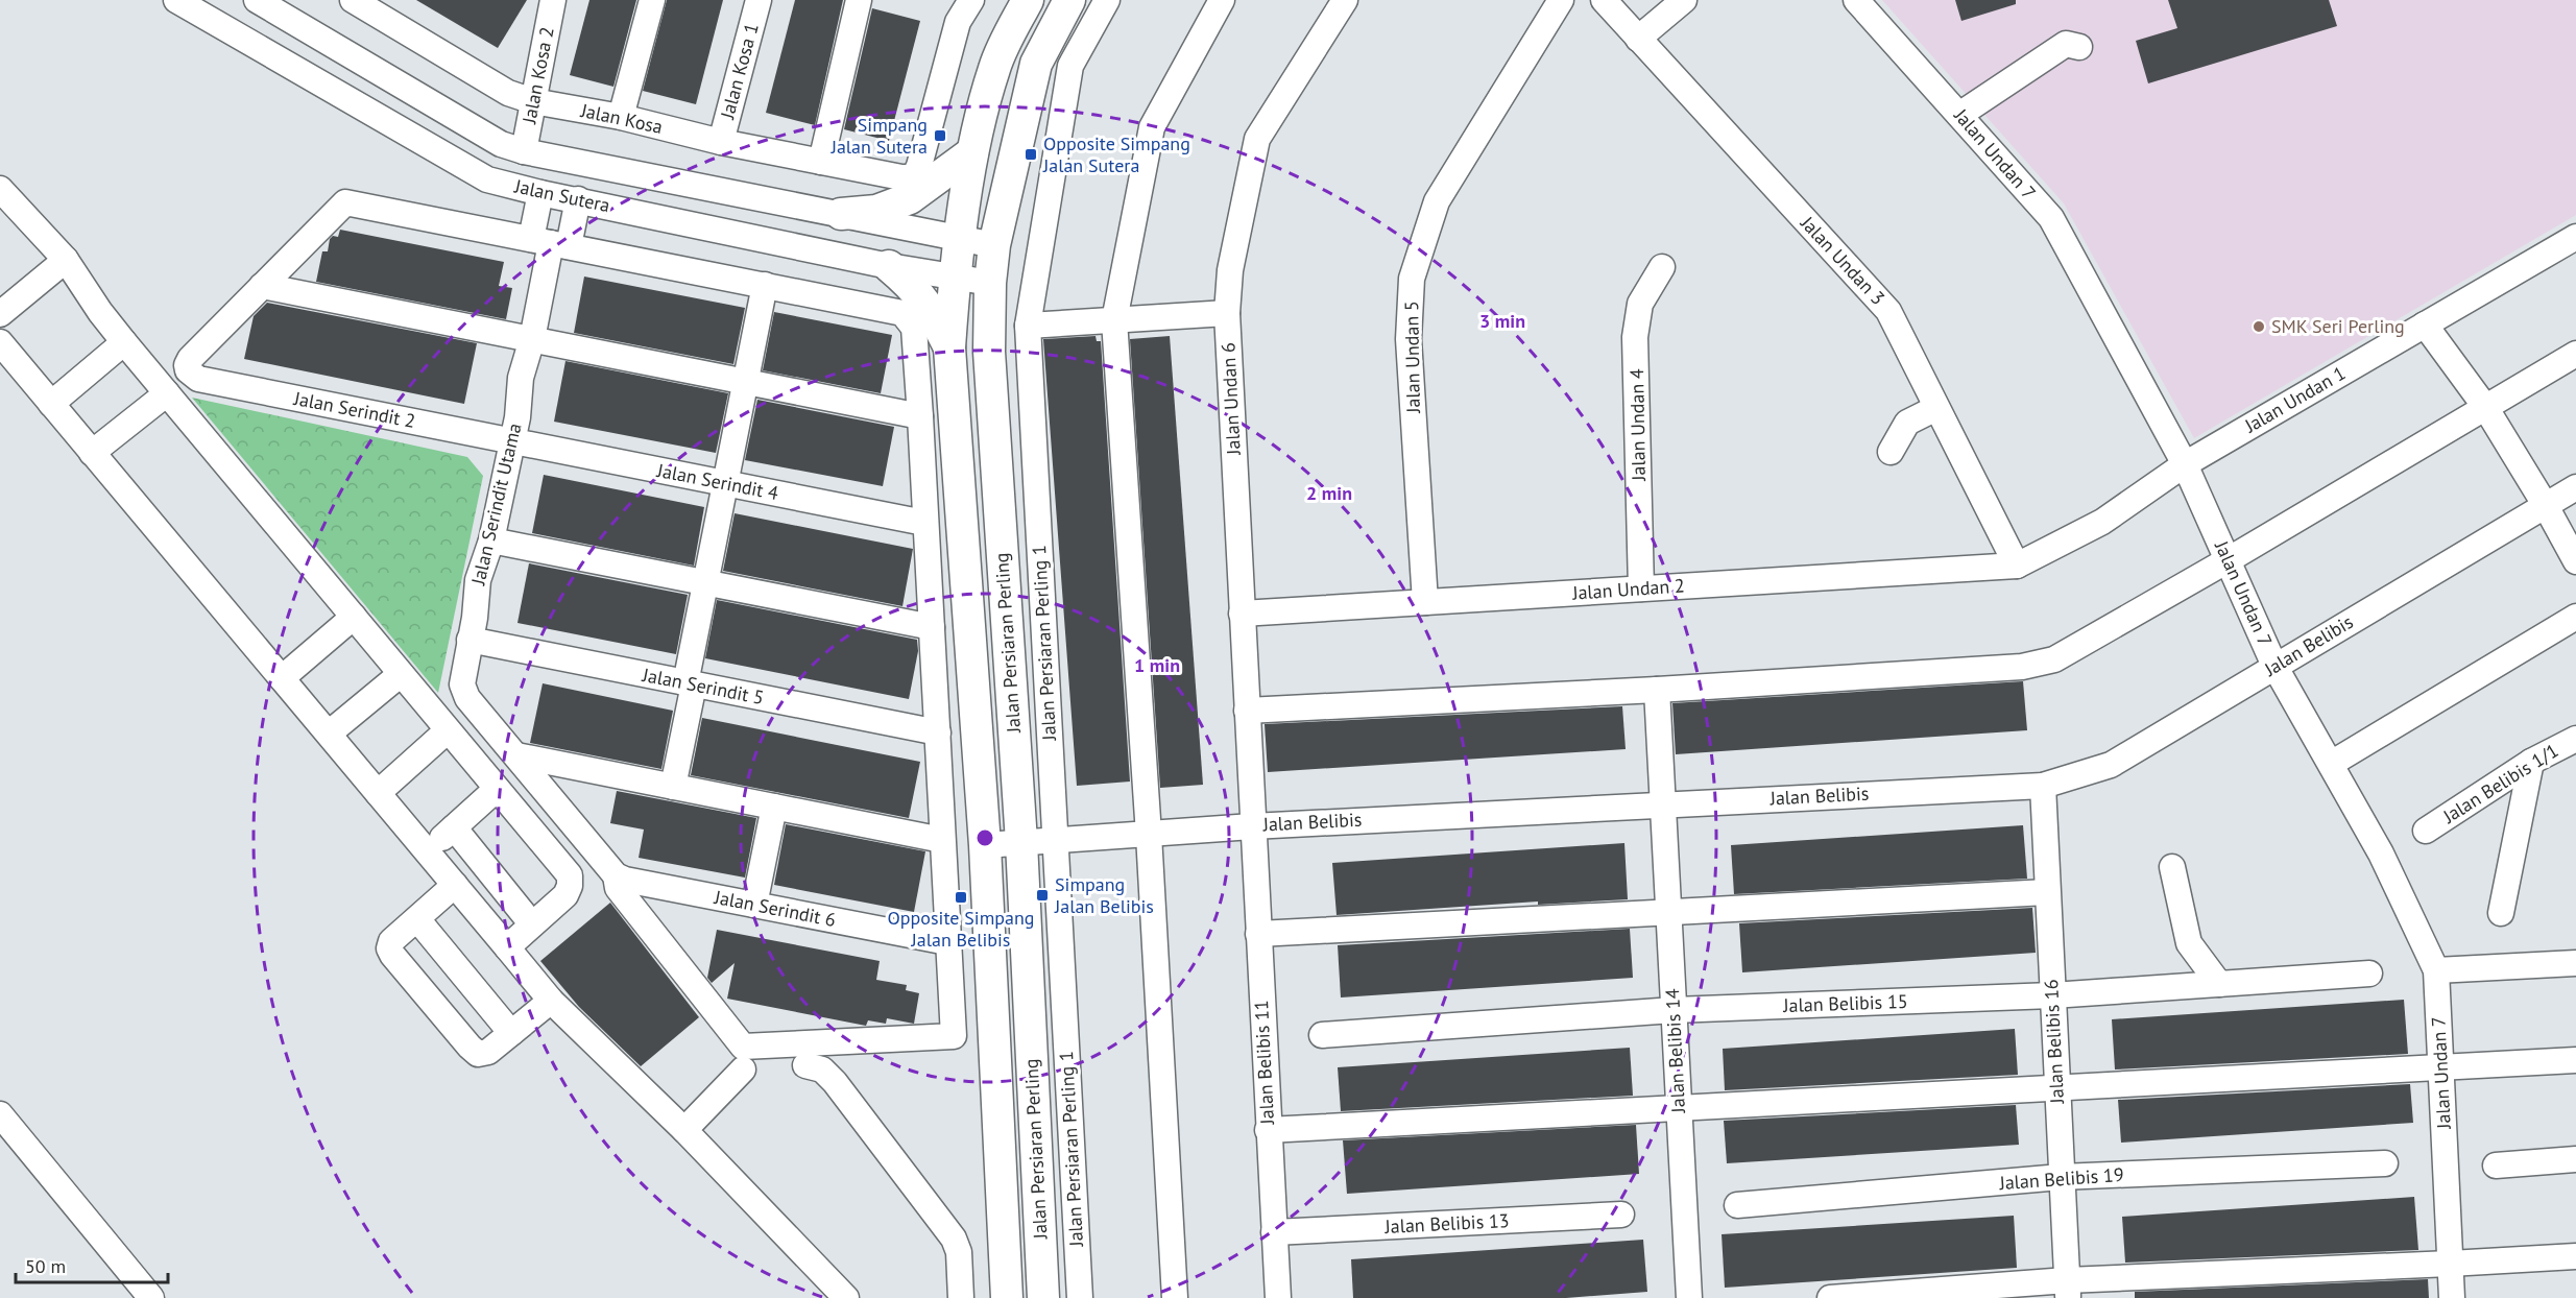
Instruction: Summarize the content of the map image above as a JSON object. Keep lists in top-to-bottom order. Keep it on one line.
{"streets":{"main road":["Jalan Persiaran Perling"],"street":["Jalan Kosa 1","Jalan Kosa 2","Jalan Kosa","Jalan Undan 7","Jalan Sutera","Jalan Undan 3","Jalan Undan 5","Jalan Undan 6","Jalan Undan 1","Jalan Serindit 2","Jalan Undan 4","Jalan Serindit 4","Jalan Serindit Utama","Jalan Undan 2","Jalan Persiaran Perling 1","Jalan Belibis","Jalan Serindit 5","Jalan Belibis 1/1","Jalan Serindit 6","Jalan Belibis 15","Jalan Belibis 16","Jalan Belibis 14","Jalan Belibis 11","Jalan Belibis 19","Jalan Belibis 13"]},"crossings":[["Jalan Kosa 1","Jalan Kosa"],["Jalan Kosa 2","Jalan Kosa"],["Jalan Kosa 2","Jalan Sutera"],["Jalan Undan 7","Jalan Undan 1"],["Jalan Undan 7","Jalan Belibis"],["Jalan Sutera","Jalan Persiaran Perling"],["Jalan Undan 3","Jalan Undan 1"],["Jalan Undan 3","Jalan Undan 2"],["Jalan Undan 5","Jalan Undan 2"],["Jalan Undan 6","Jalan Undan 2"],["Jalan Undan 6","Jalan Belibis"],["Jalan Undan 6","Jalan Belibis 11"],["Jalan Undan 1","Jalan Undan 2"],["Jalan Serindit 2","Jalan Serindit 4"],["Jalan Serindit 2","Jalan Serindit Utama"],["Jalan Undan 4","Jalan Undan 2"],["Jalan Serindit 4","Jalan Serindit Utama"],["Jalan Serindit Utama","Jalan Serindit 5"],["Jalan Serindit Utama","Jalan Serindit 6"],["Jalan Persiaran Perling","Jalan Belibis"],["Jalan Persiaran Perling 1","Jalan Belibis"],["Jalan Belibis","Jalan Belibis 16"],["Jalan Belibis","Jalan Belibis 14"],["Jalan Belibis","Jalan Belibis 11"],["Jalan Belibis 15","Jalan Belibis 16"],["Jalan Belibis 15","Jalan Belibis 14"],["Jalan Belibis 16","Jalan Belibis 19"],["Jalan Belibis 11","Jalan Belibis 13"]],"places":{"transit":["Simpang Jalan Sutera","Opposite Simpang Jalan Sutera","Simpang Jalan Belibis","Opposite Simpang Jalan Belibis"],"other":["SMK Seri Perling"]},"scale_bar":"50 m","rings":["3 min","2 min","1 min"]}
